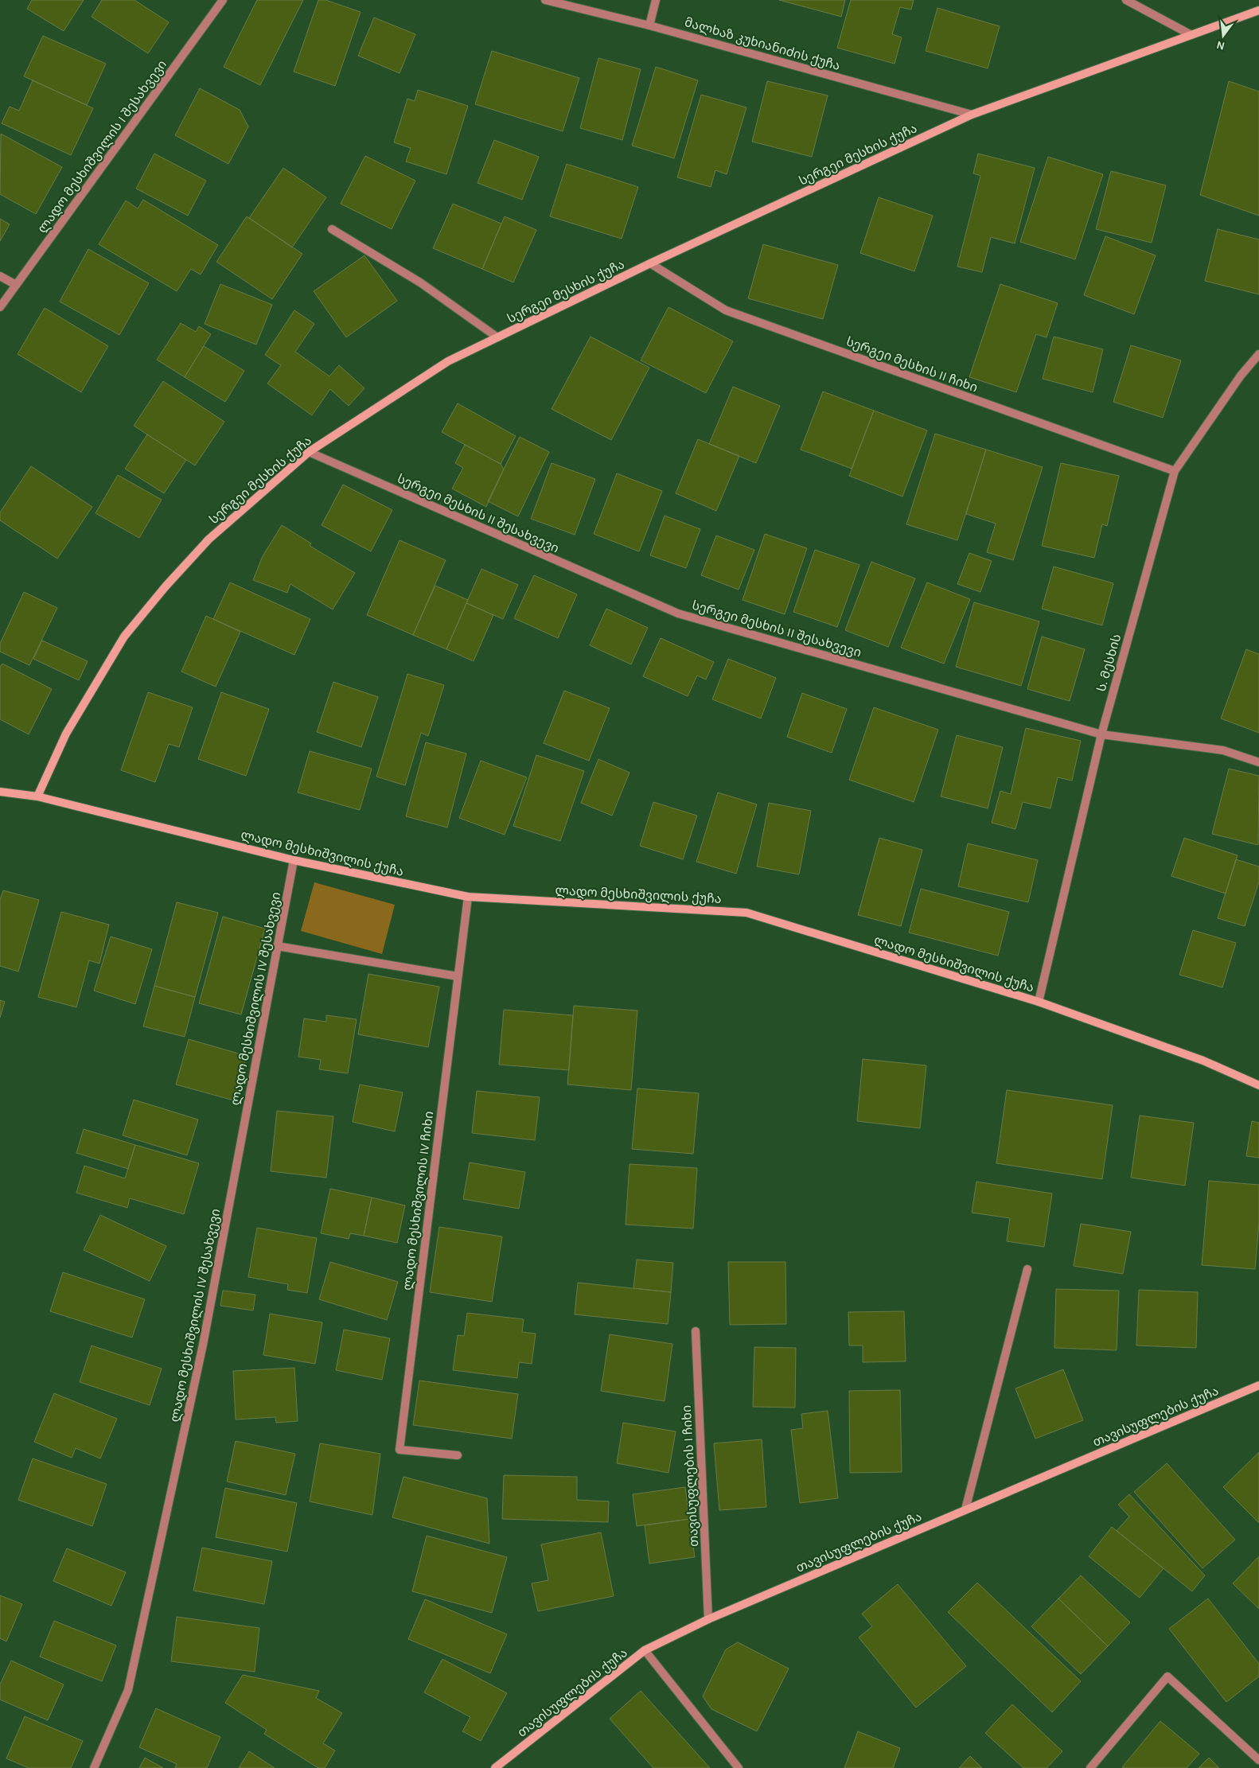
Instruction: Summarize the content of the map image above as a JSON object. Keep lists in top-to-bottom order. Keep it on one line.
{"streets":{"street":["მალხაზ კუხიანიძის ქუჩა","ლადო მესხიშვილის I შესახვევი","სერგეი მესხის ქუჩა","სერგეი მესხის II ჩიხი","სერგეი მესხის II შესახვევი","Ს. Მესხის","ლადო მესხიშვილის ქუჩა","ლადო მესხიშვილის IV შესახვევი","ლადო მესხიშვილის IV ჩიხი","თავისუფლების ქუჩა","თავისუფლების I ჩიხი"]},"crossings":[["მალხაზ კუხიანიძის ქუჩა","სერგეი მესხის ქუჩა"],["სერგეი მესხის ქუჩა","სერგეი მესხის II ჩიხი"],["სერგეი მესხის ქუჩა","სერგეი მესხის II შესახვევი"],["სერგეი მესხის ქუჩა","ლადო მესხიშვილის ქუჩა"],["სერგეი მესხის II ჩიხი","Ს. Მესხის"],["სერგეი მესხის II შესახვევი","Ს. Მესხის"],["Ს. Მესხის","ლადო მესხიშვილის ქუჩა"],["ლადო მესხიშვილის ქუჩა","ლადო მესხიშვილის IV შესახვევი"],["ლადო მესხიშვილის ქუჩა","ლადო მესხიშვილის IV ჩიხი"],["თავისუფლების ქუჩა","თავისუფლების I ჩიხი"]],"north":"bottom"}
